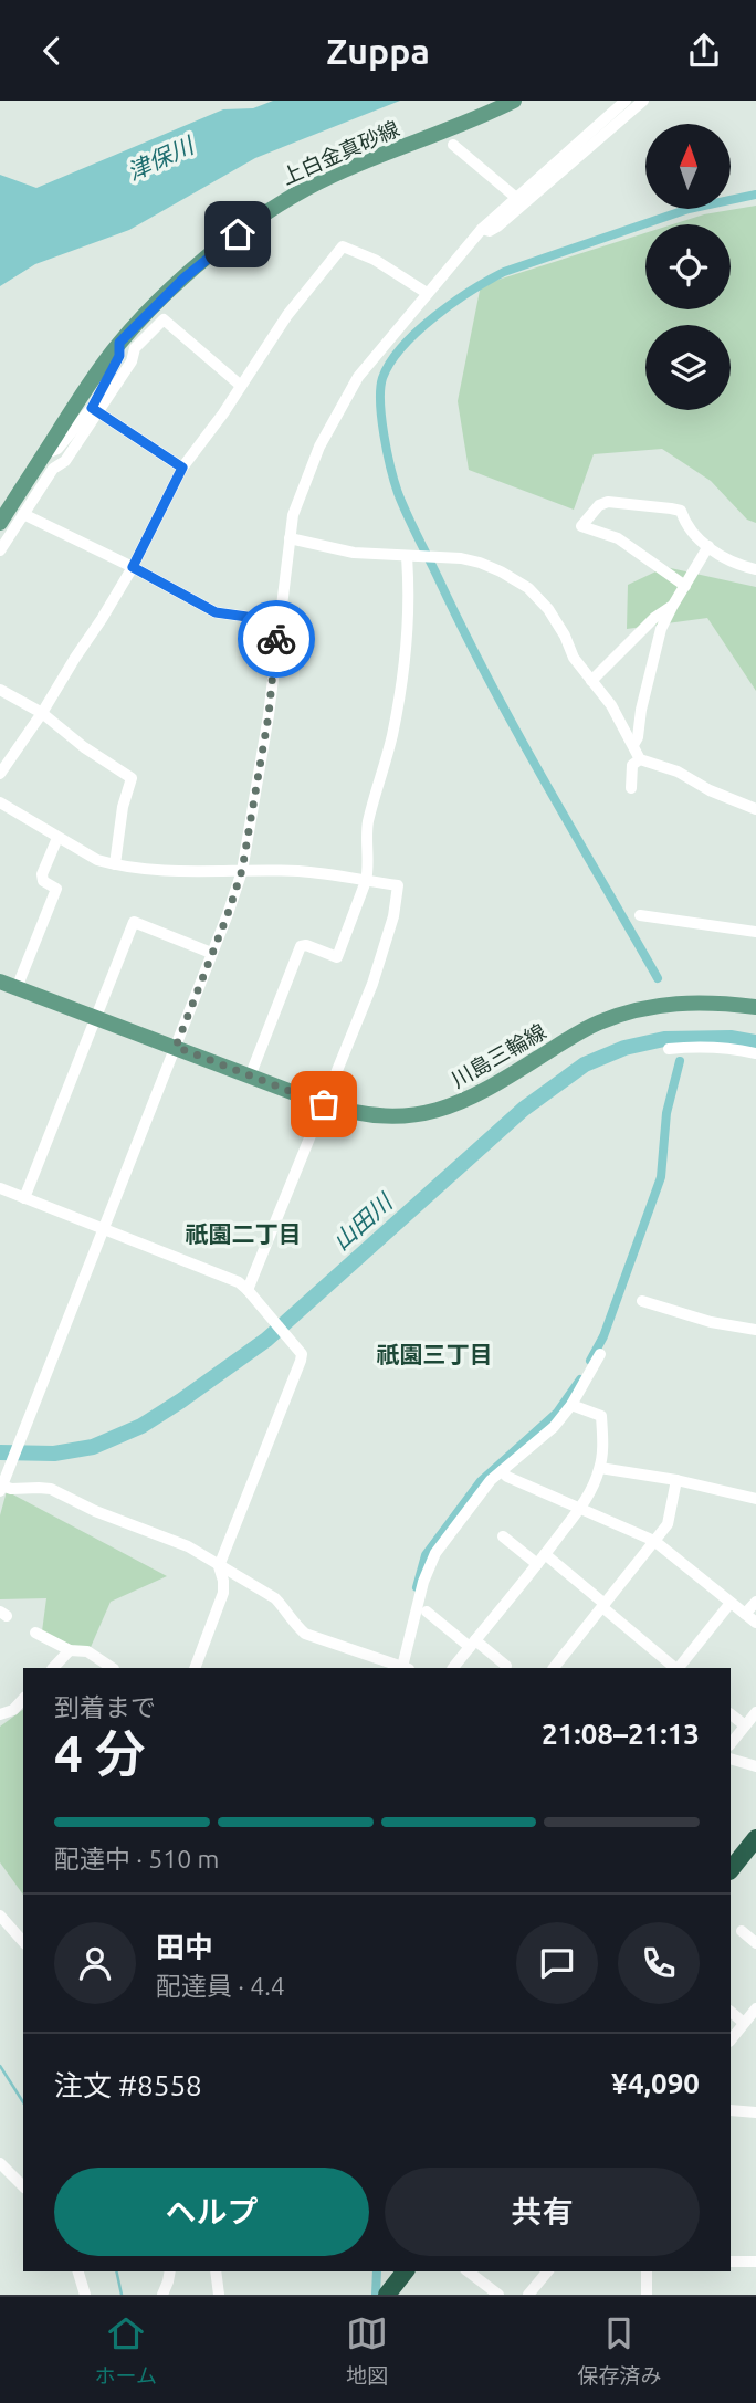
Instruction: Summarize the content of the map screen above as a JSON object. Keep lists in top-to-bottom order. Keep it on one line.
{"streets":{"main road":["上白金真砂線","川島三輪線"]},"districts":["祇園二丁目","祇園三丁目"],"water":["津保川","山田川"],"north":"top","page":{"header":"Zuppa","heading":["4 分","到着まで","21:08–21:13"],"panel":["田中","配達員 · 4.4","注文 #8558","¥4,090"],"bar":"配達中 · 510 m","buttons":["ヘルプ","共有"],"tabs":["ホーム","地図","保存済み"]}}
